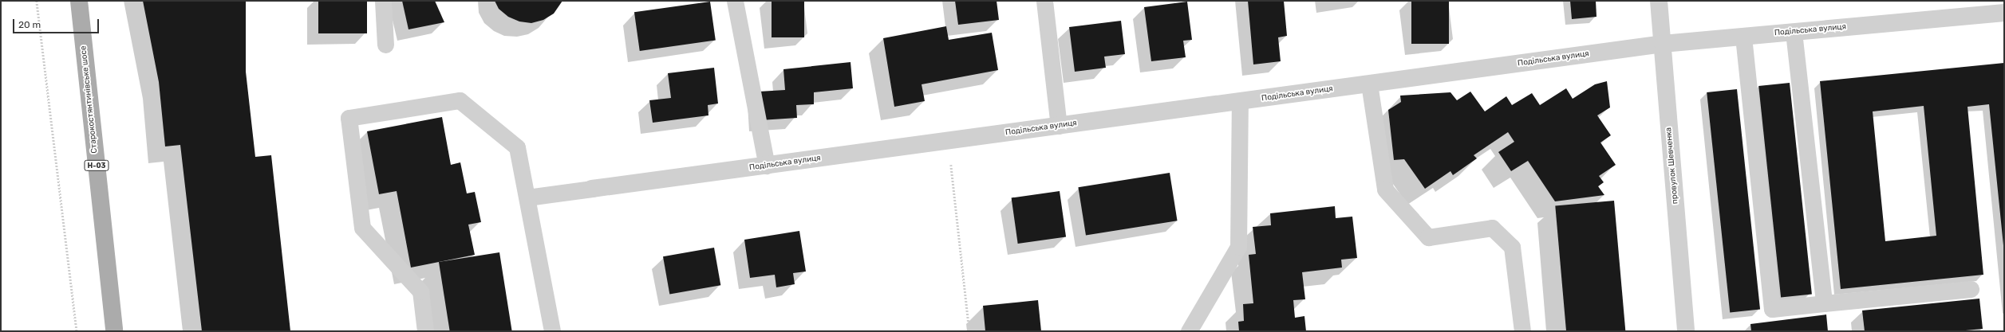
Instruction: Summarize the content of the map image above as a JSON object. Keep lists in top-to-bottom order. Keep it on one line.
{"streets":{"main road":["Старокостянтинівське шосе","Н-03"],"street":["Подільська вулиця","провулок Шевченка"]},"crossings":[["Подільська вулиця","провулок Шевченка"]],"scale_bar":"20 m"}
